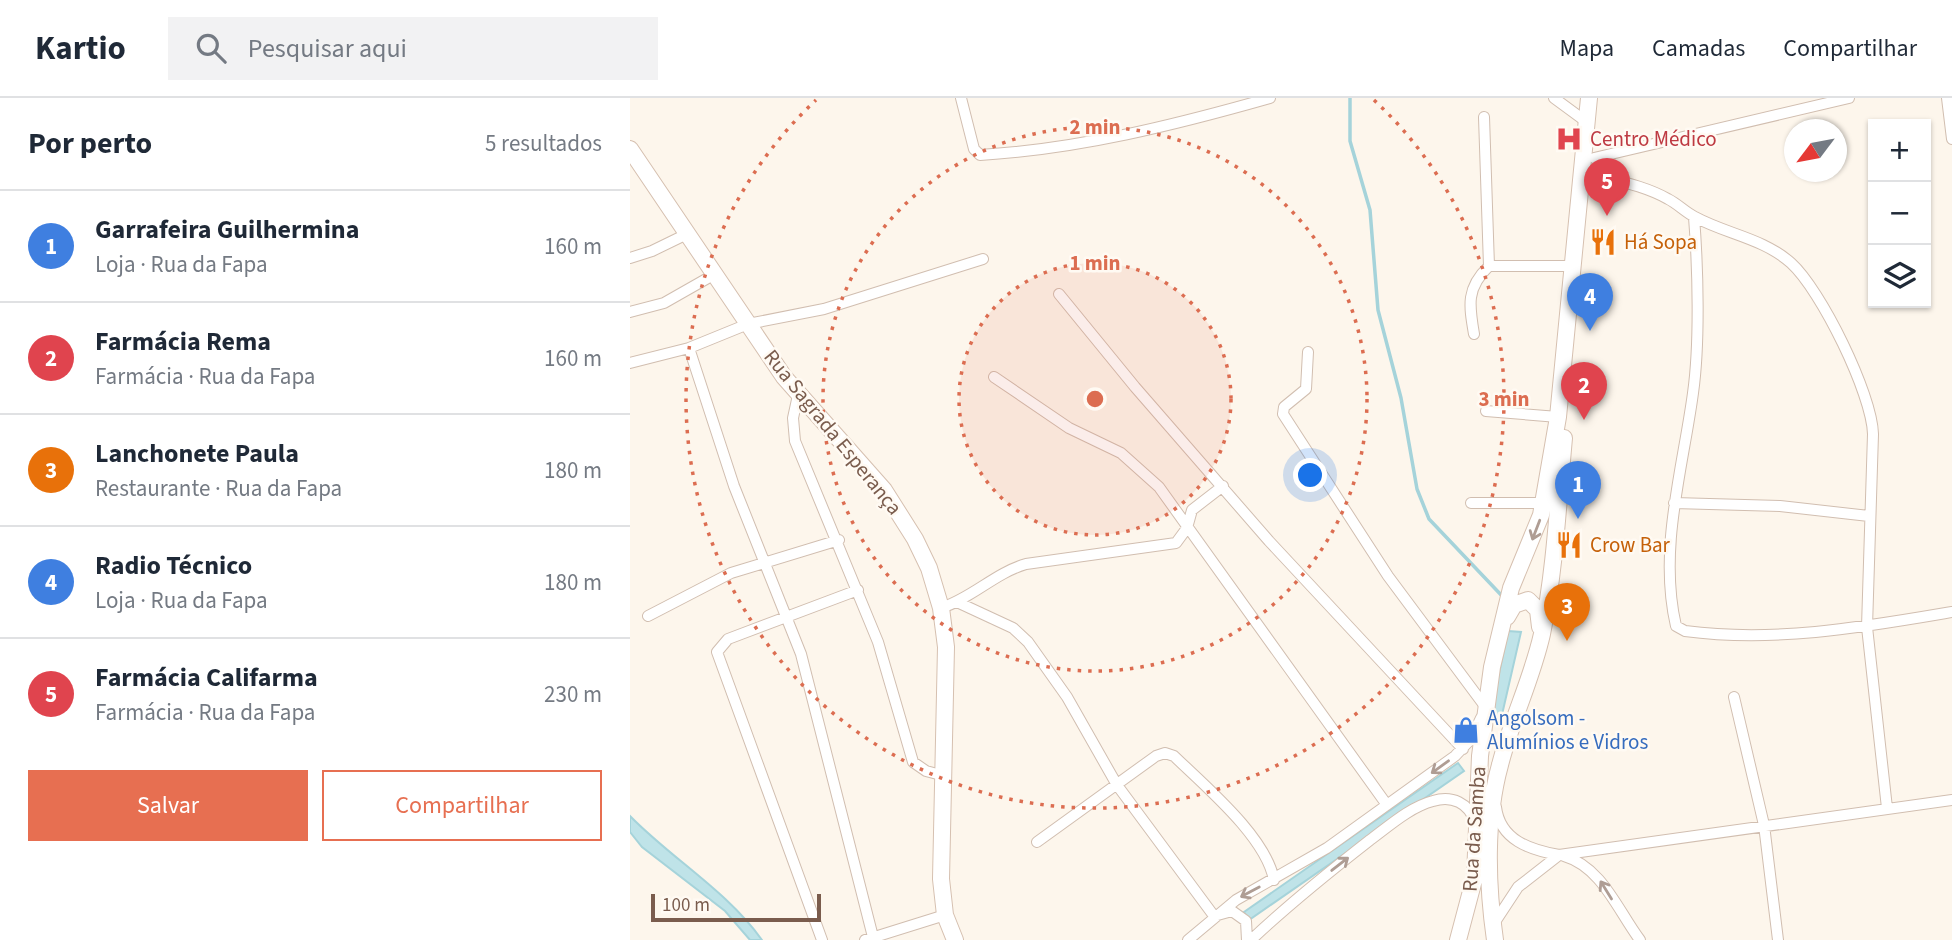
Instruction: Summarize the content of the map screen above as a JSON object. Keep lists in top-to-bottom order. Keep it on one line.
{"streets":{"main road":["Rua Sagrada Esperança","Rua da Samba"]},"places":{"hospital":["Centro Médico"],"restaurant":["Há Sopa","Crow Bar"],"shop":["Angolsom - Alumínios e Vidros"]},"scale_bar":"100 m","north":"bottom left","page":{"header":"Kartio","search":"Pesquisar aqui","nav":["Mapa","Camadas","Compartilhar"],"heading":["Por perto","5 resultados"],"map_buttons":["+","−"],"pins":["5","4","2","1","3"],"list":[{"mark":"1","name":"Garrafeira Guilhermina","note":"Loja · Rua da Fapa","value":"160 m"},{"mark":"2","name":"Farmácia Rema","note":"Farmácia · Rua da Fapa","value":"160 m"},{"mark":"3","name":"Lanchonete Paula","note":"Restaurante · Rua da Fapa","value":"180 m"},{"mark":"4","name":"Radio Técnico","note":"Loja · Rua da Fapa","value":"180 m"},{"mark":"5","name":"Farmácia Califarma","note":"Farmácia · Rua da Fapa","value":"230 m"}],"buttons":["Salvar","Compartilhar"],"scale":"100 m"},"rings":["2 min","1 min","3 min"]}
